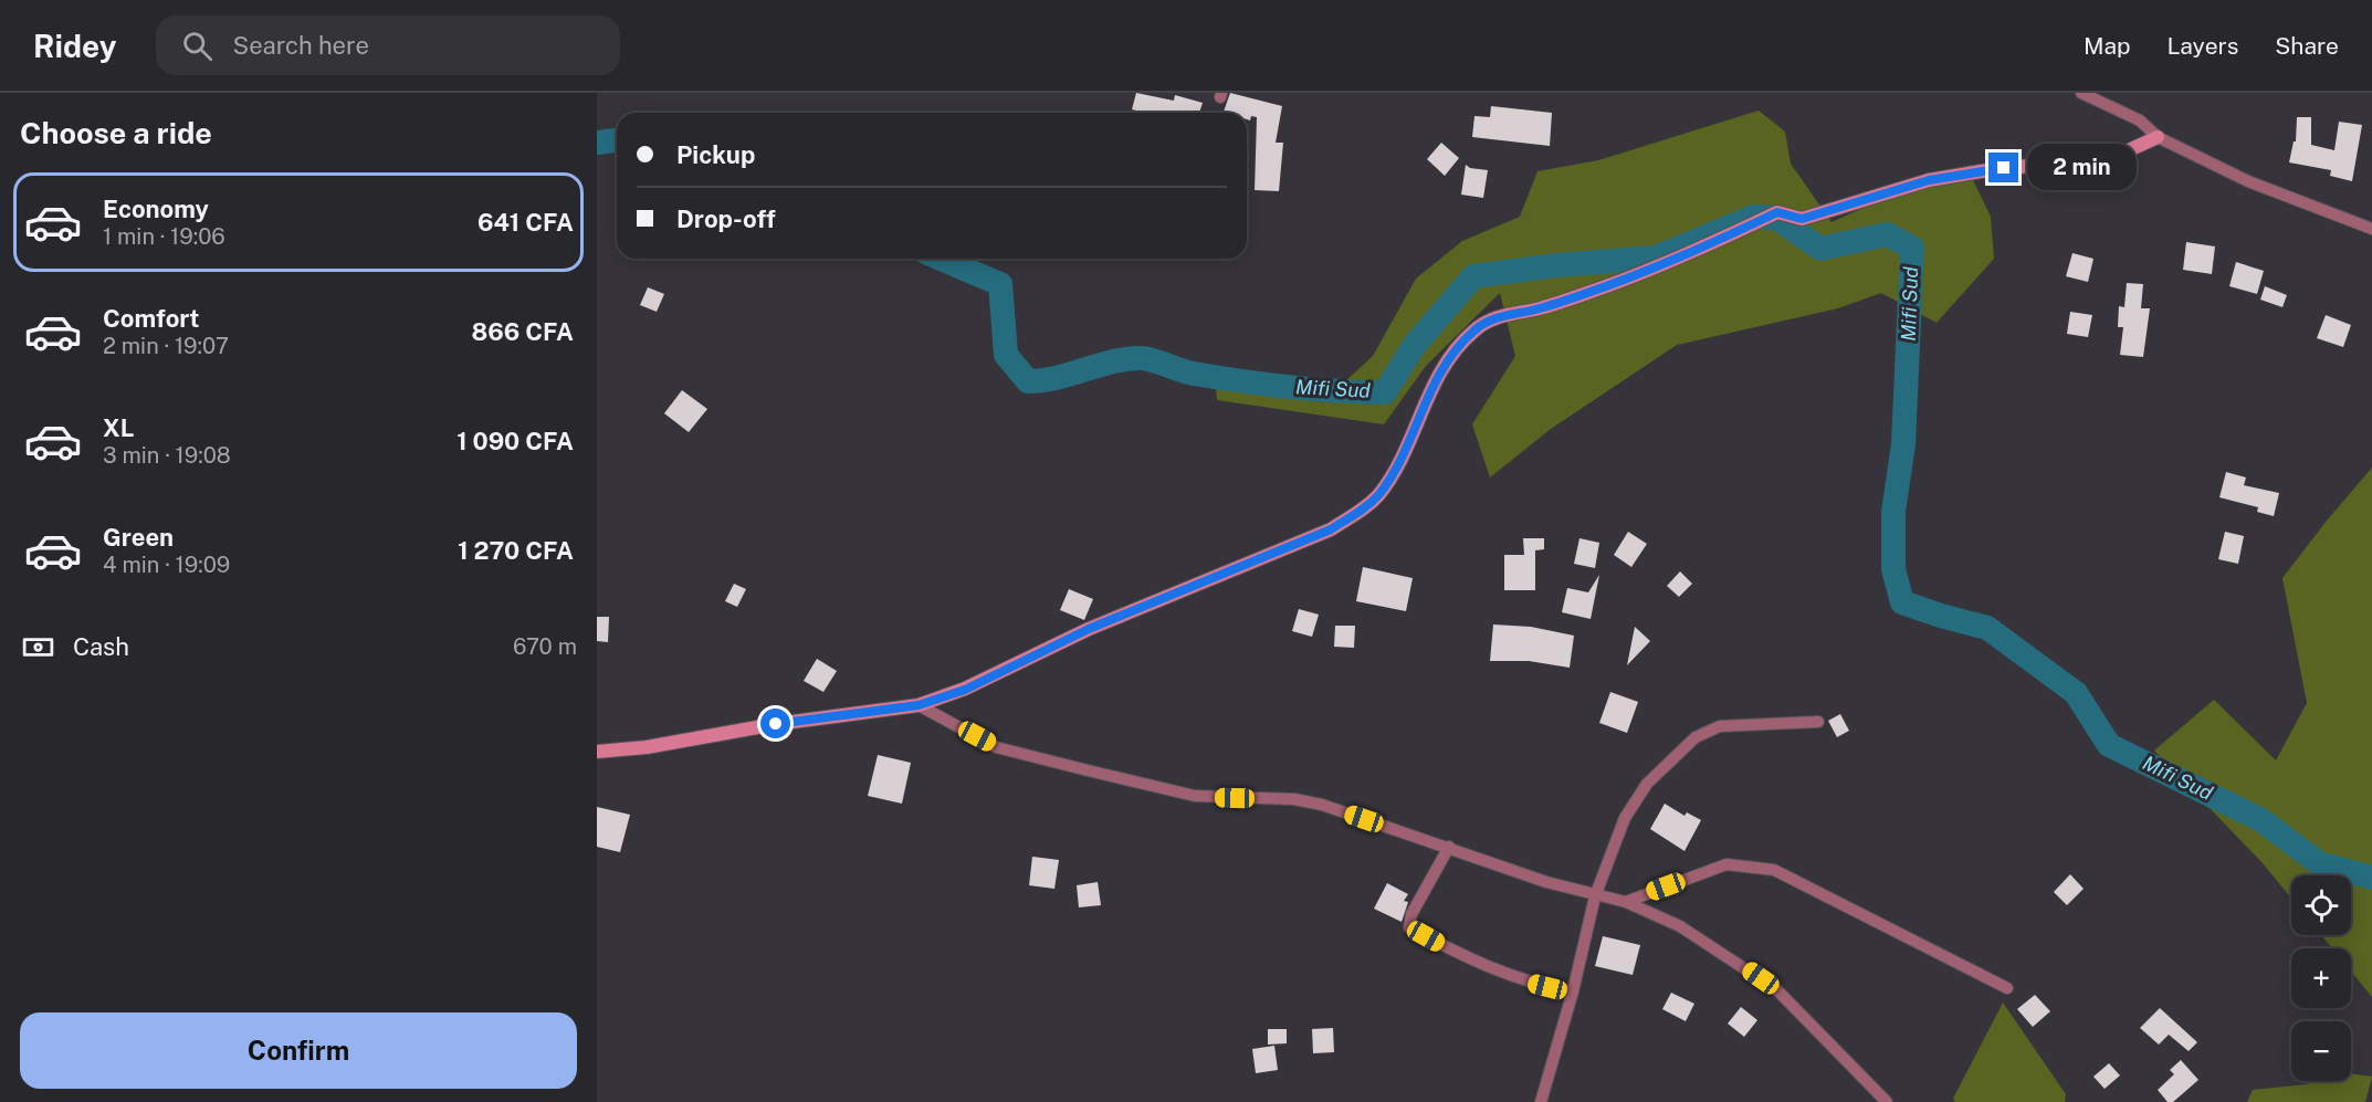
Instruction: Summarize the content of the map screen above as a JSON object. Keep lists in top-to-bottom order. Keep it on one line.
{"water":["Mifi Sud"],"page":{"header":"Ridey","search":"Search here","nav":["Map","Layers","Share"],"heading":"Choose a ride","banner":["Pickup","Drop-off"],"bubble":"2 min","list":[{"name":"Economy","note":"1 min · 19:06","value":"641 CFA"},{"name":"Comfort","note":"2 min · 19:07","value":"866 CFA"},{"name":"XL","note":"3 min · 19:08","value":"1 090 CFA"},{"name":"Green","note":"4 min · 19:09","value":"1 270 CFA"}],"pay":["Cash","670 m"],"map_buttons":["+","−"],"buttons":"Confirm"}}
